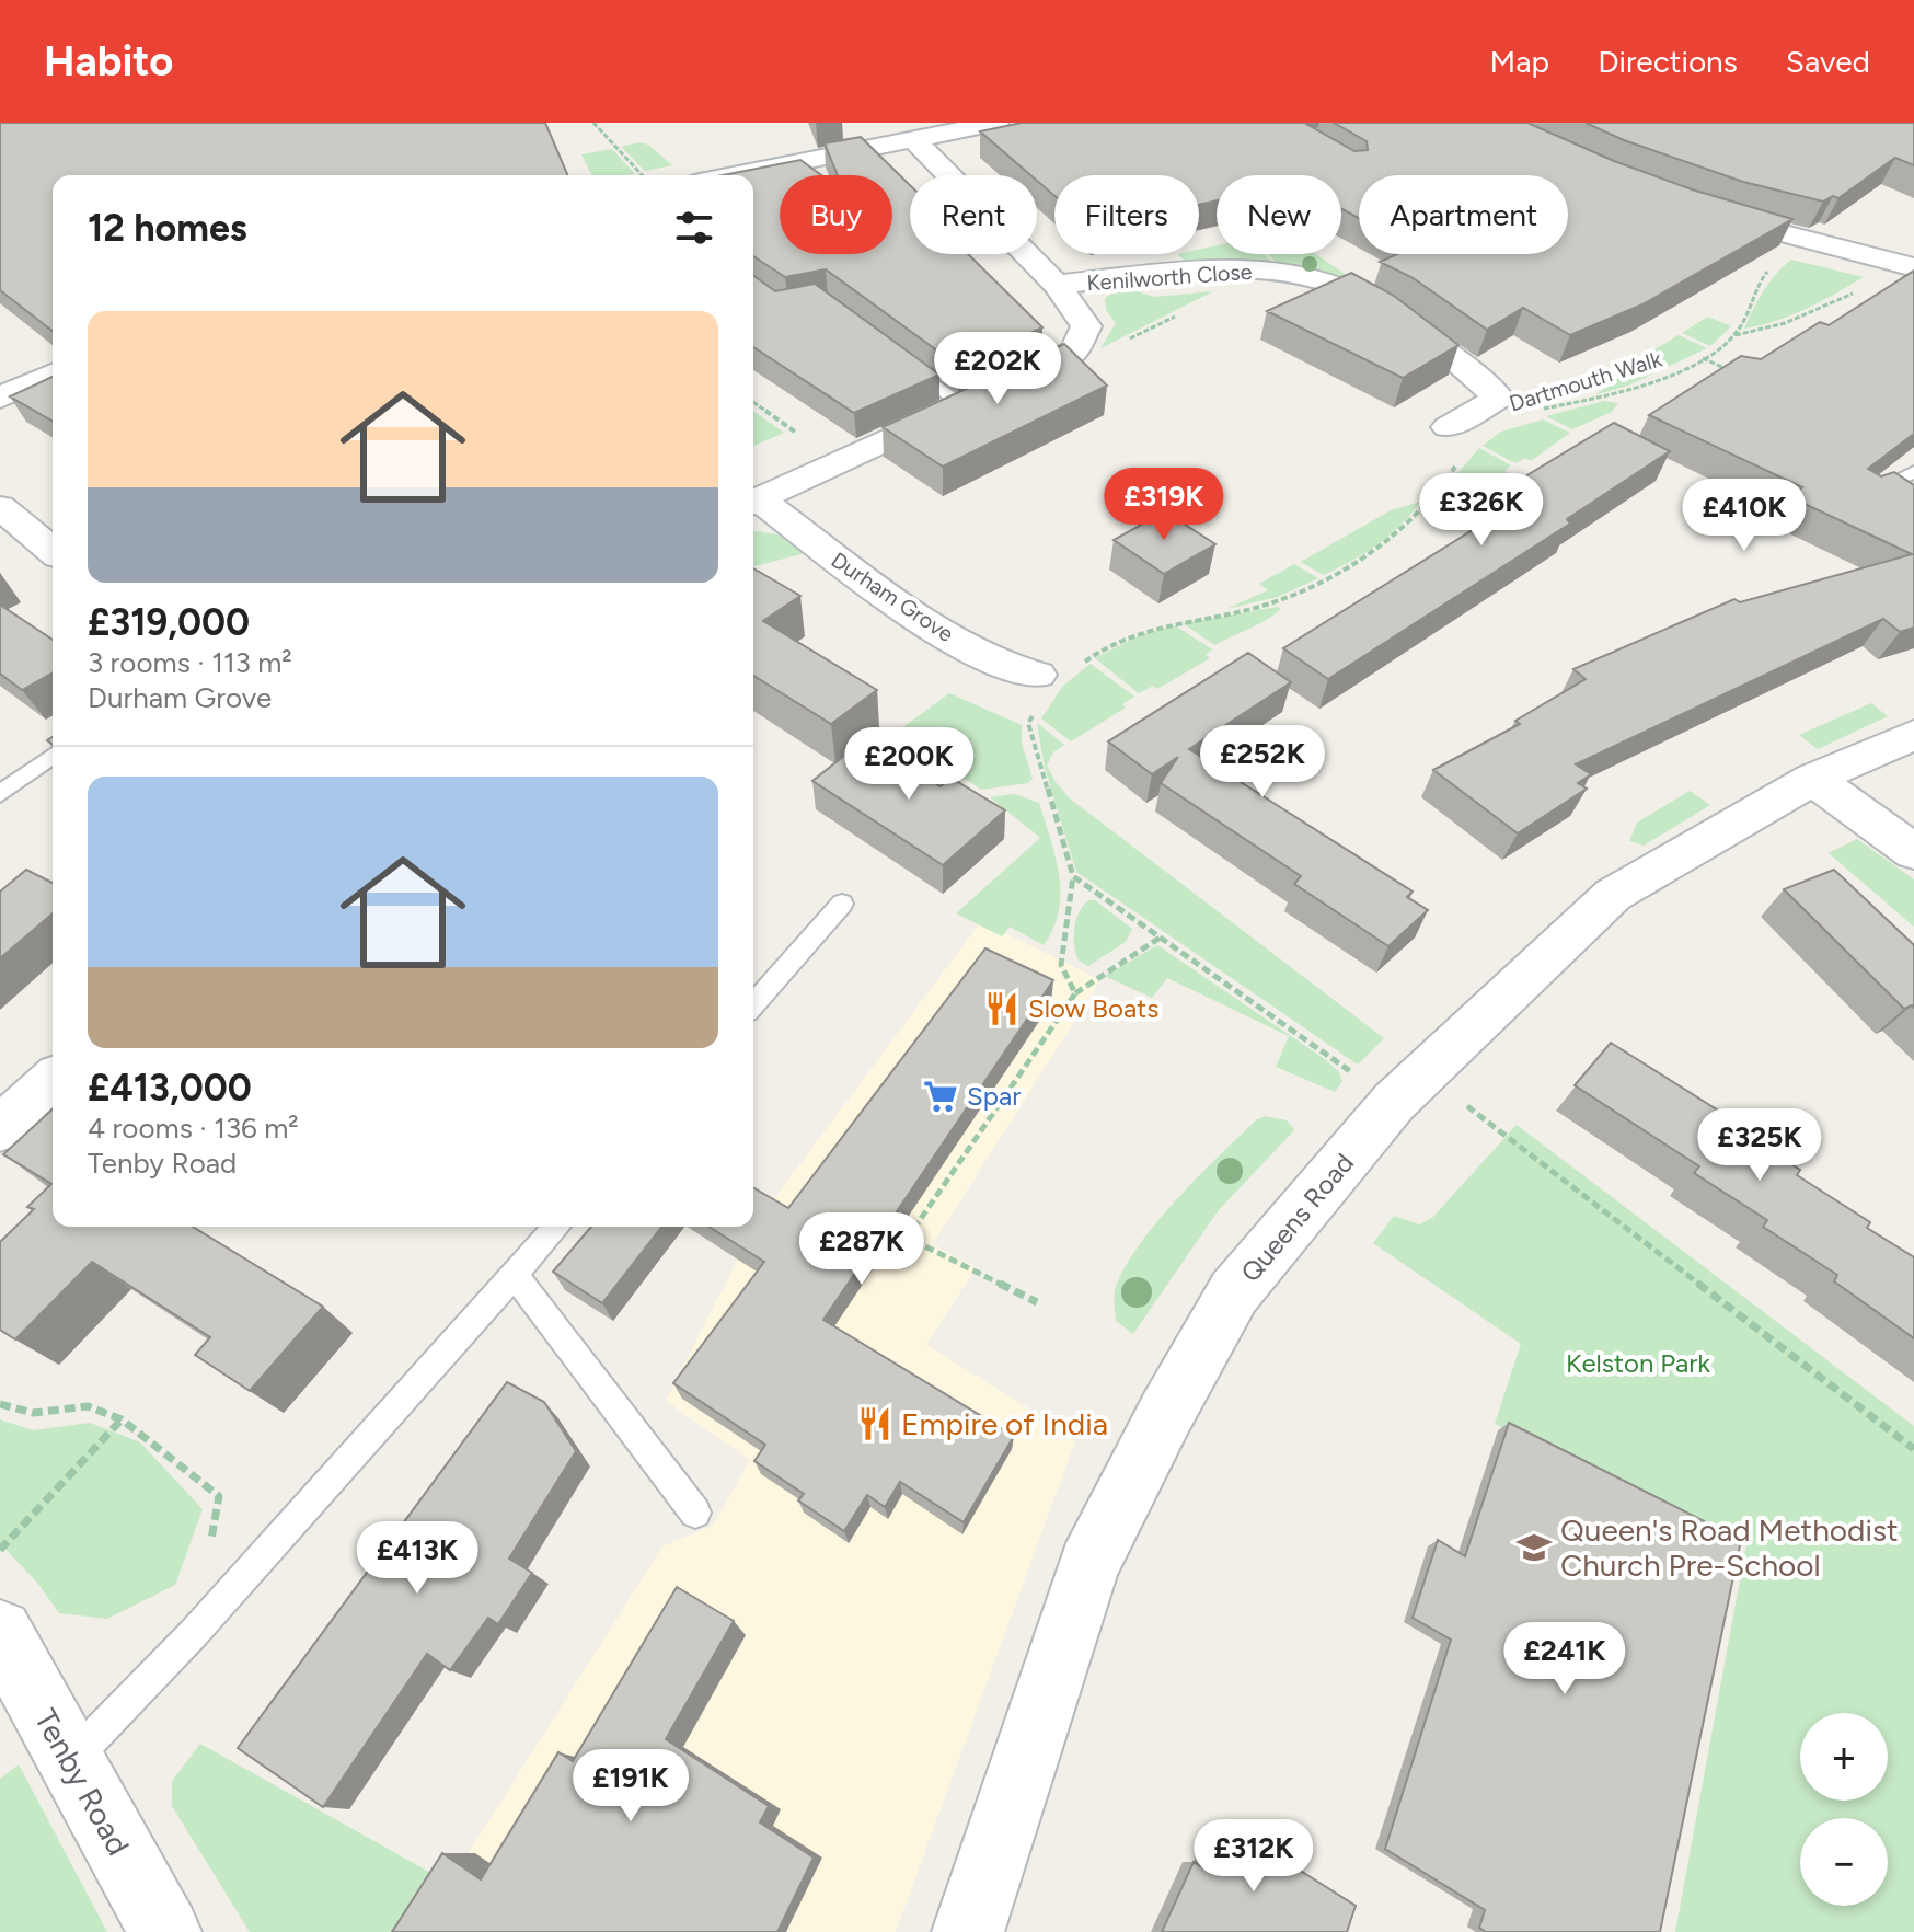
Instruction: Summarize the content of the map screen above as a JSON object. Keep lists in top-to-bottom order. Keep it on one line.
{"streets":{"street":["Kenilworth Close","Durham Grove","Queens Road","Tenby Road"],"path":["Dartmouth Walk"]},"parks":["Kelston Park"],"places":{"restaurant":["Slow Boats","Empire of India"],"supermarket":["Spar"],"school or university":["Queen's Road Methodist Church Pre-School"]},"page":{"header":"Habito","nav":["Map","Directions","Saved"],"chip":["Buy","Rent","Filters","New","Apartment"],"heading":"12 homes","list":[{"name":"£319,000","note":"3 rooms · 113 m² · Durham Grove"},{"name":"£413,000","note":"4 rooms · 136 m² · Tenby Road"}],"price":["£202K","£319K","£326K","£410K","£252K","£200K","£325K","£287K","£413K","£241K","£191K","£312K"],"map_buttons":["+","−"]}}
